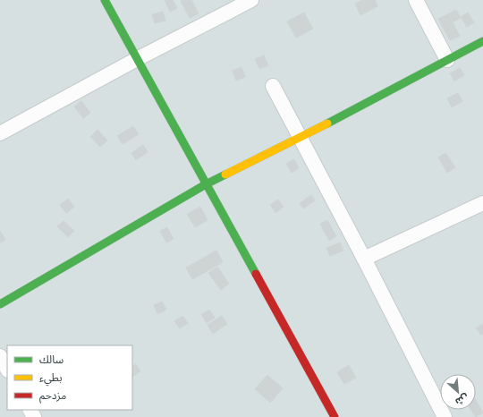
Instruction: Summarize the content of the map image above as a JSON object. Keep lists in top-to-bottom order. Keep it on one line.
{"legend":["سالك","بطيء","مزدحم"],"north":"bottom right"}
